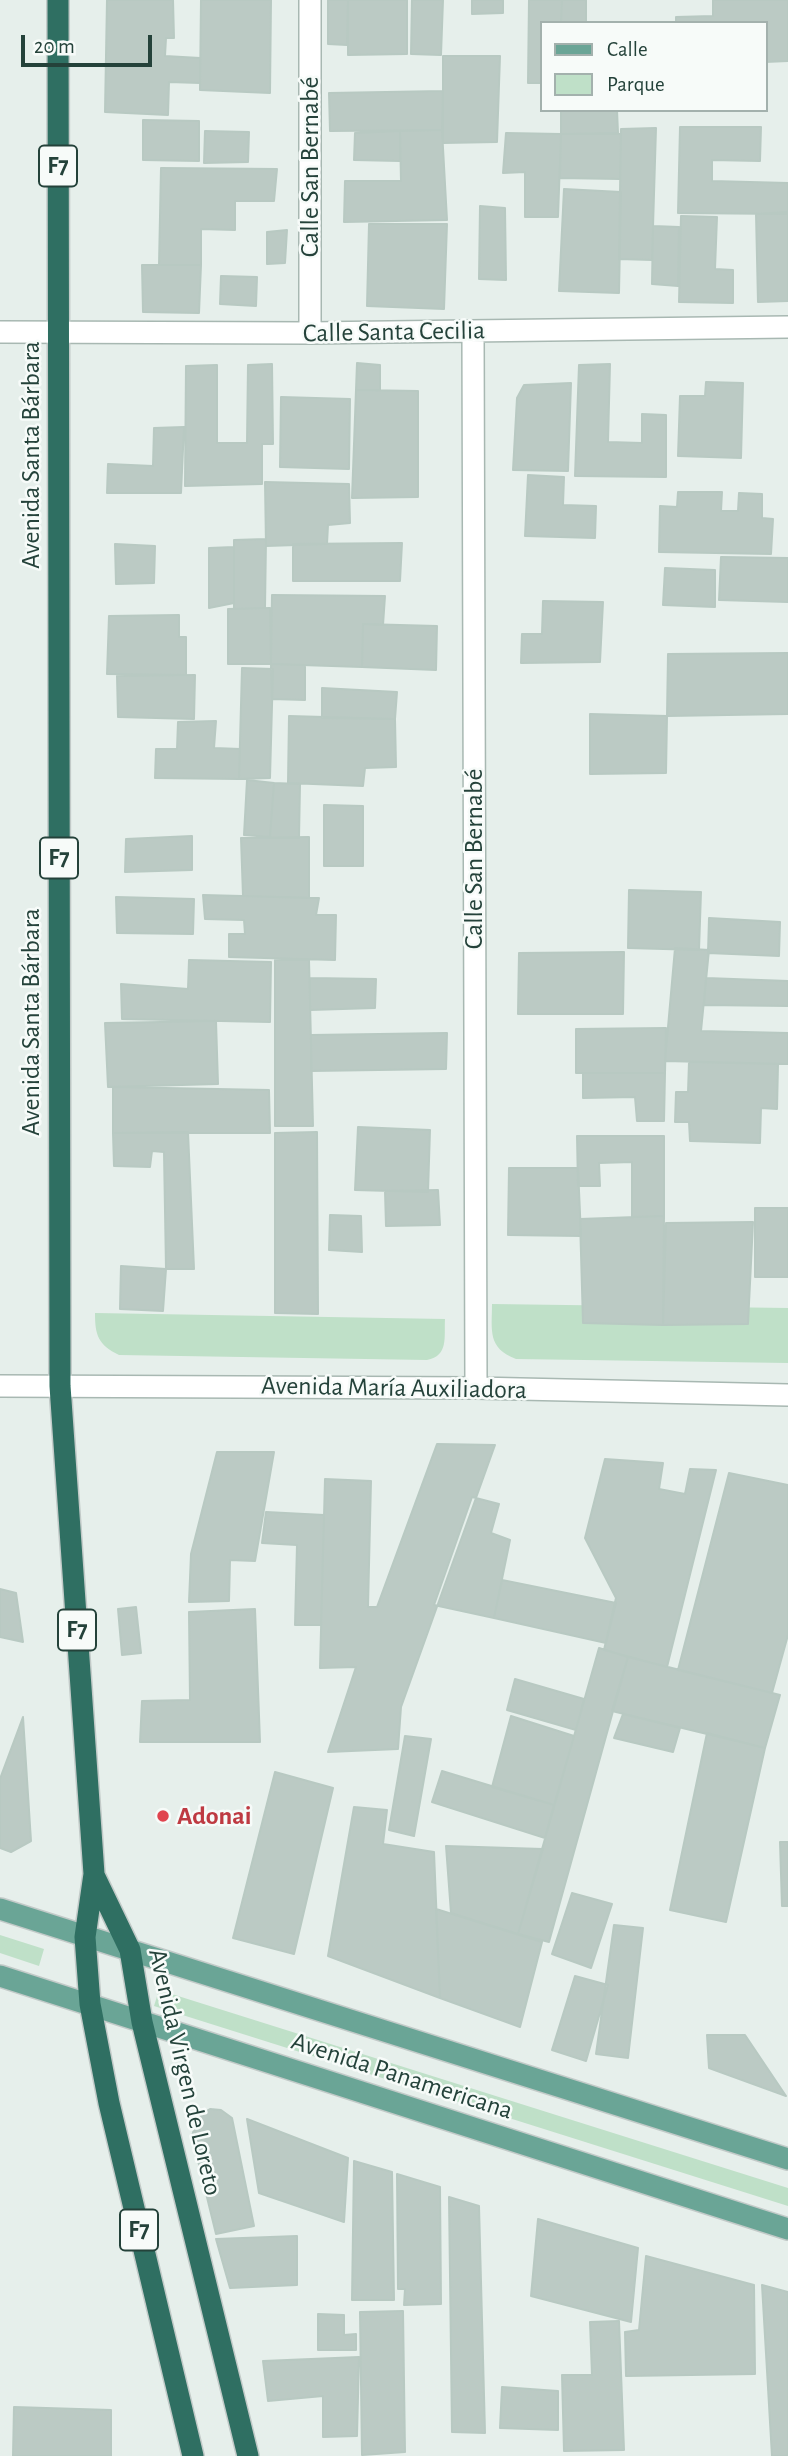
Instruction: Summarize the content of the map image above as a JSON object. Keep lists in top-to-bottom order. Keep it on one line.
{"streets":{"highway":["F7","Avenida Santa Bárbara","Avenida Virgen de Loreto"],"main road":["Avenida Panamericana"],"street":["Calle San Bernabé","Calle Santa Cecilia","Avenida María Auxiliadora"]},"crossings":[["F7","Avenida Santa Bárbara"],["F7","Avenida Virgen de Loreto"],["F7","Avenida Panamericana"],["Calle San Bernabé","Calle Santa Cecilia"],["Calle San Bernabé","Avenida María Auxiliadora"],["Calle Santa Cecilia","Avenida Santa Bárbara"],["Avenida Santa Bárbara","Avenida María Auxiliadora"],["Avenida Santa Bárbara","Avenida Virgen de Loreto"],["Avenida Virgen de Loreto","Avenida Panamericana"]],"places":["Adonai"],"legend":["Calle","Parque"],"scale_bar":"20 m"}
